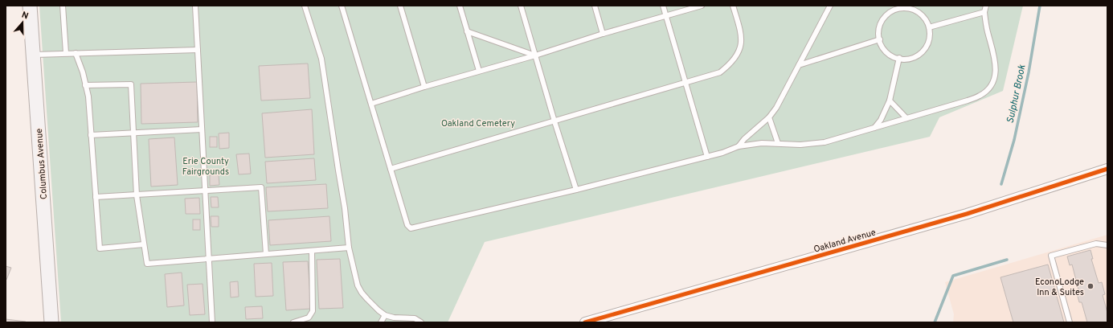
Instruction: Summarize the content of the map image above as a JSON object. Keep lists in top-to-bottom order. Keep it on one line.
{"streets":{"main road":["Columbus Avenue"],"street":["Oakland Avenue"]},"water":["Sulphur Brook"],"parks":["Oakland Cemetery","Erie County Fairgrounds"],"places":["EconoLodge Inn & Suites"],"north":"top"}
